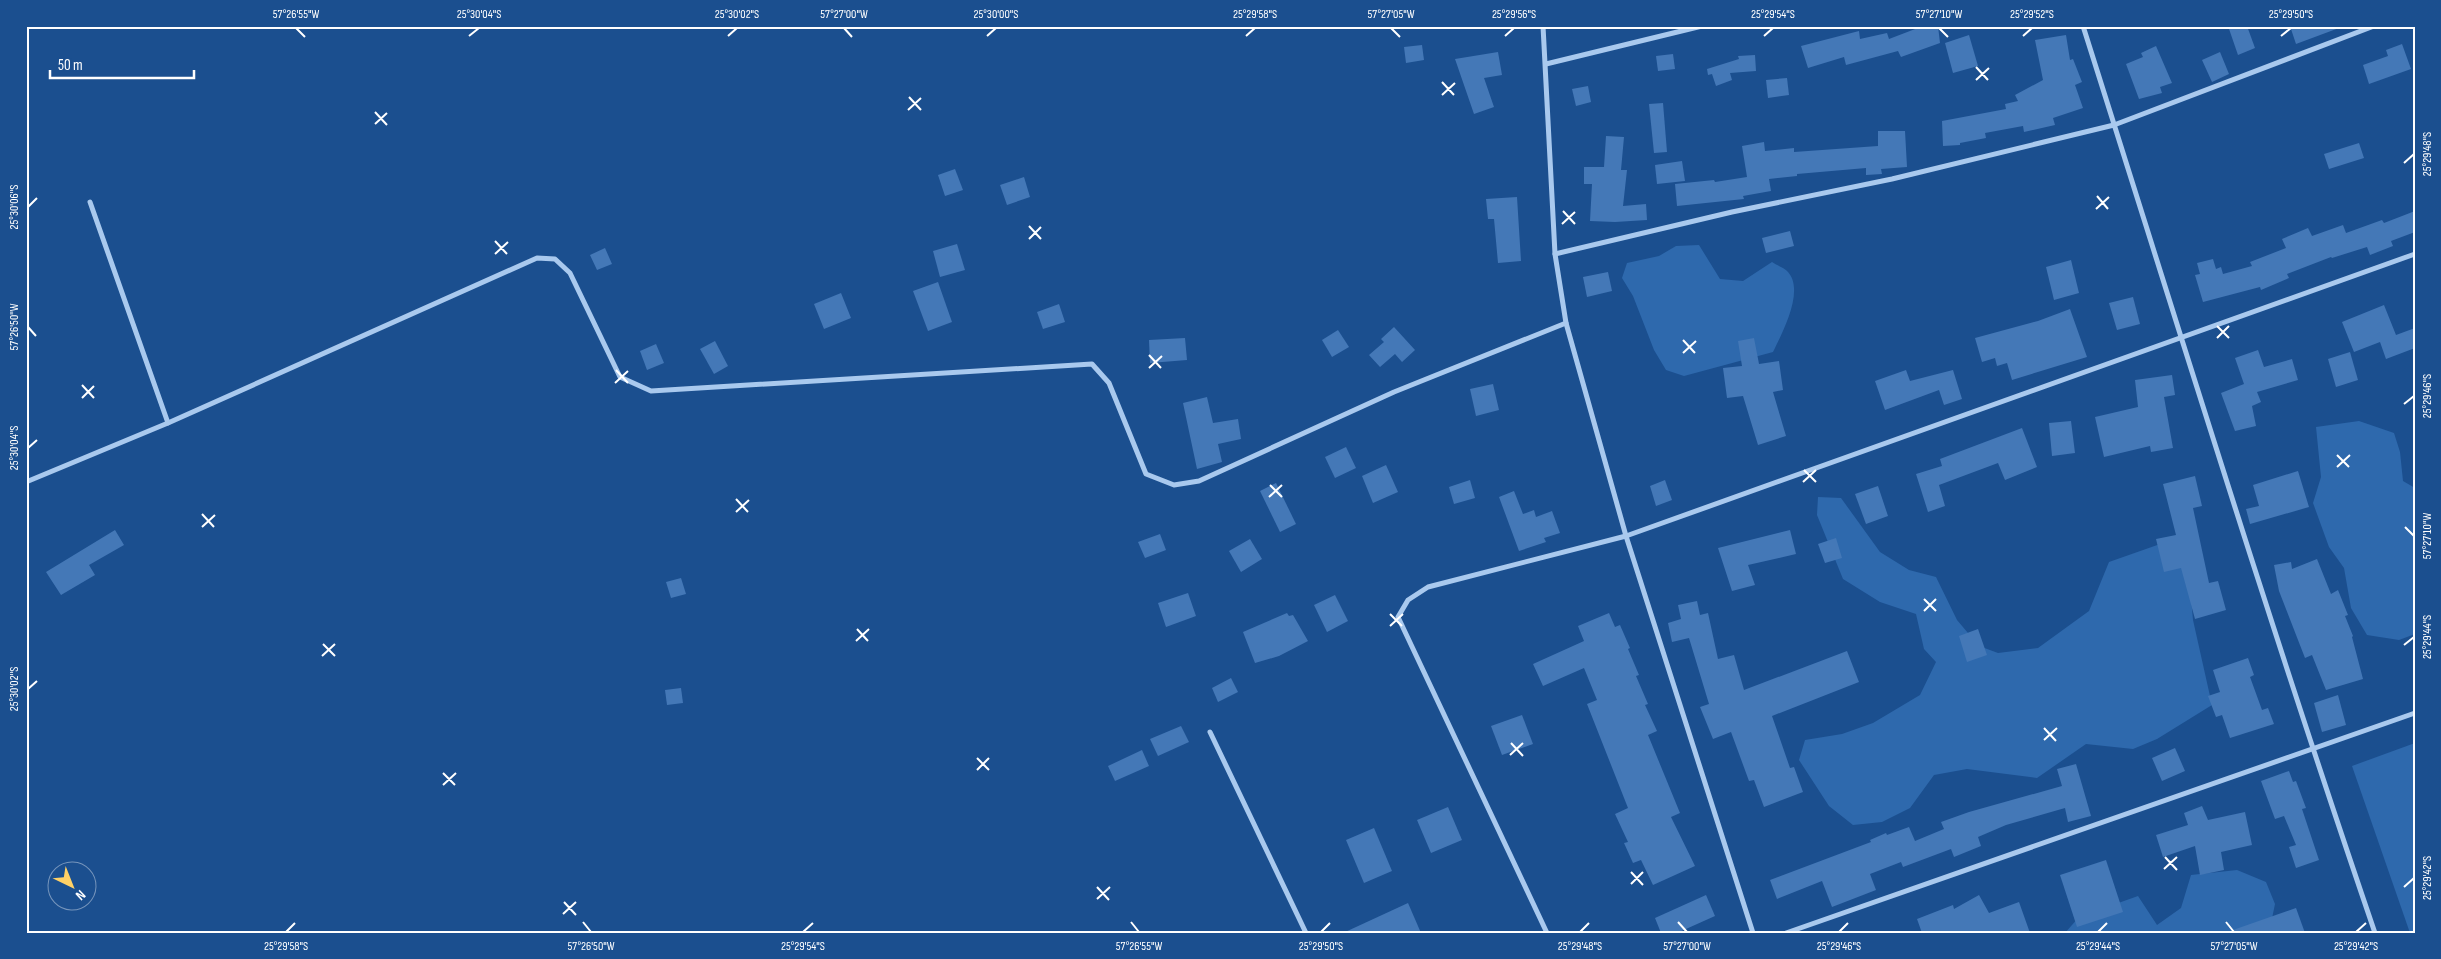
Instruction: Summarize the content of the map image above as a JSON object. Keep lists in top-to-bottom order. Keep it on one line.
{"scale_bar":"50 m","north":"bottom right","coordinates":["57°26'55\"W","25°30'04\"S","25°30'02\"S","57°27'00\"W","25°30'00\"S","25°29'58\"S","57°27'05\"W","25°29'56\"S","25°29'54\"S","57°27'10\"W","25°29'52\"S","25°29'50\"S","25°29'48\"S","25°30'06\"S","57°26'50\"W","25°29'46\"S","25°29'44\"S","25°29'42\"S"]}
